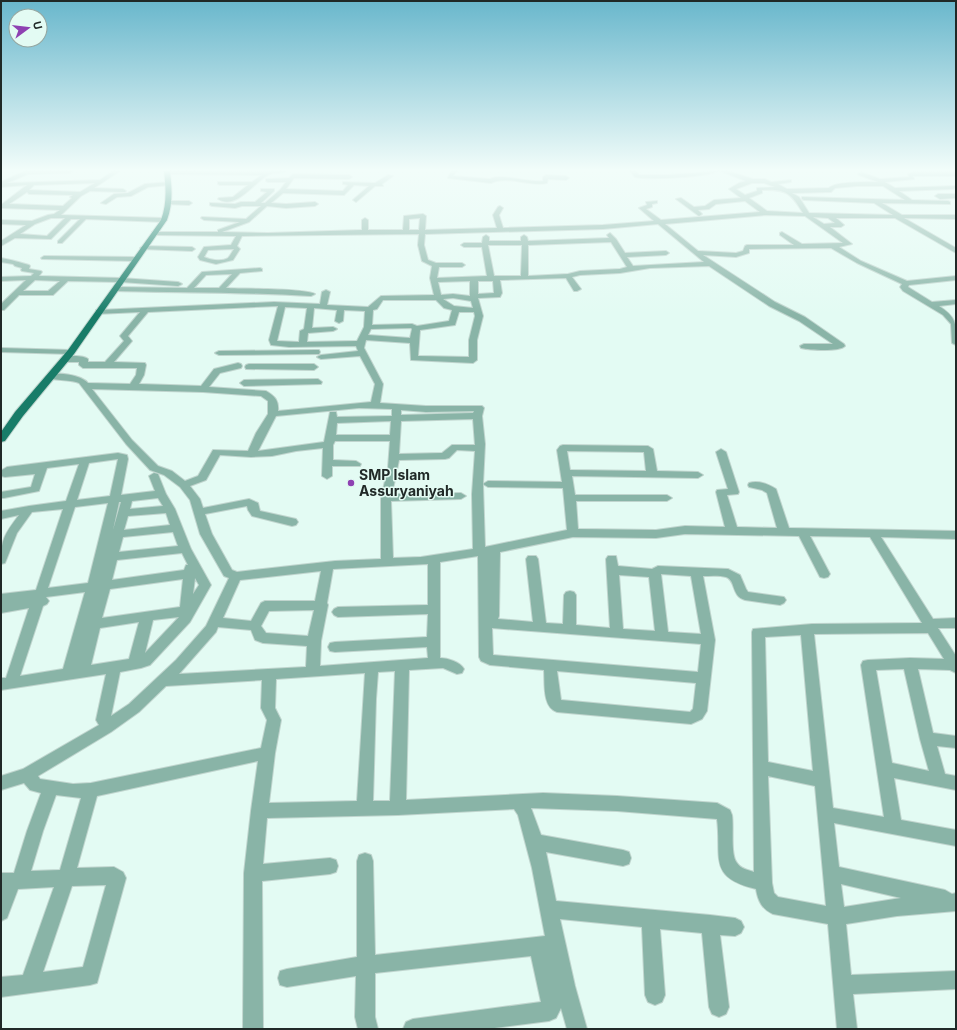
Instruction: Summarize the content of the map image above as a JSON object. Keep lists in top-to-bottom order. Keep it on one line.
{"places":["SMP Islam Assuryaniyah"],"north":"right"}
